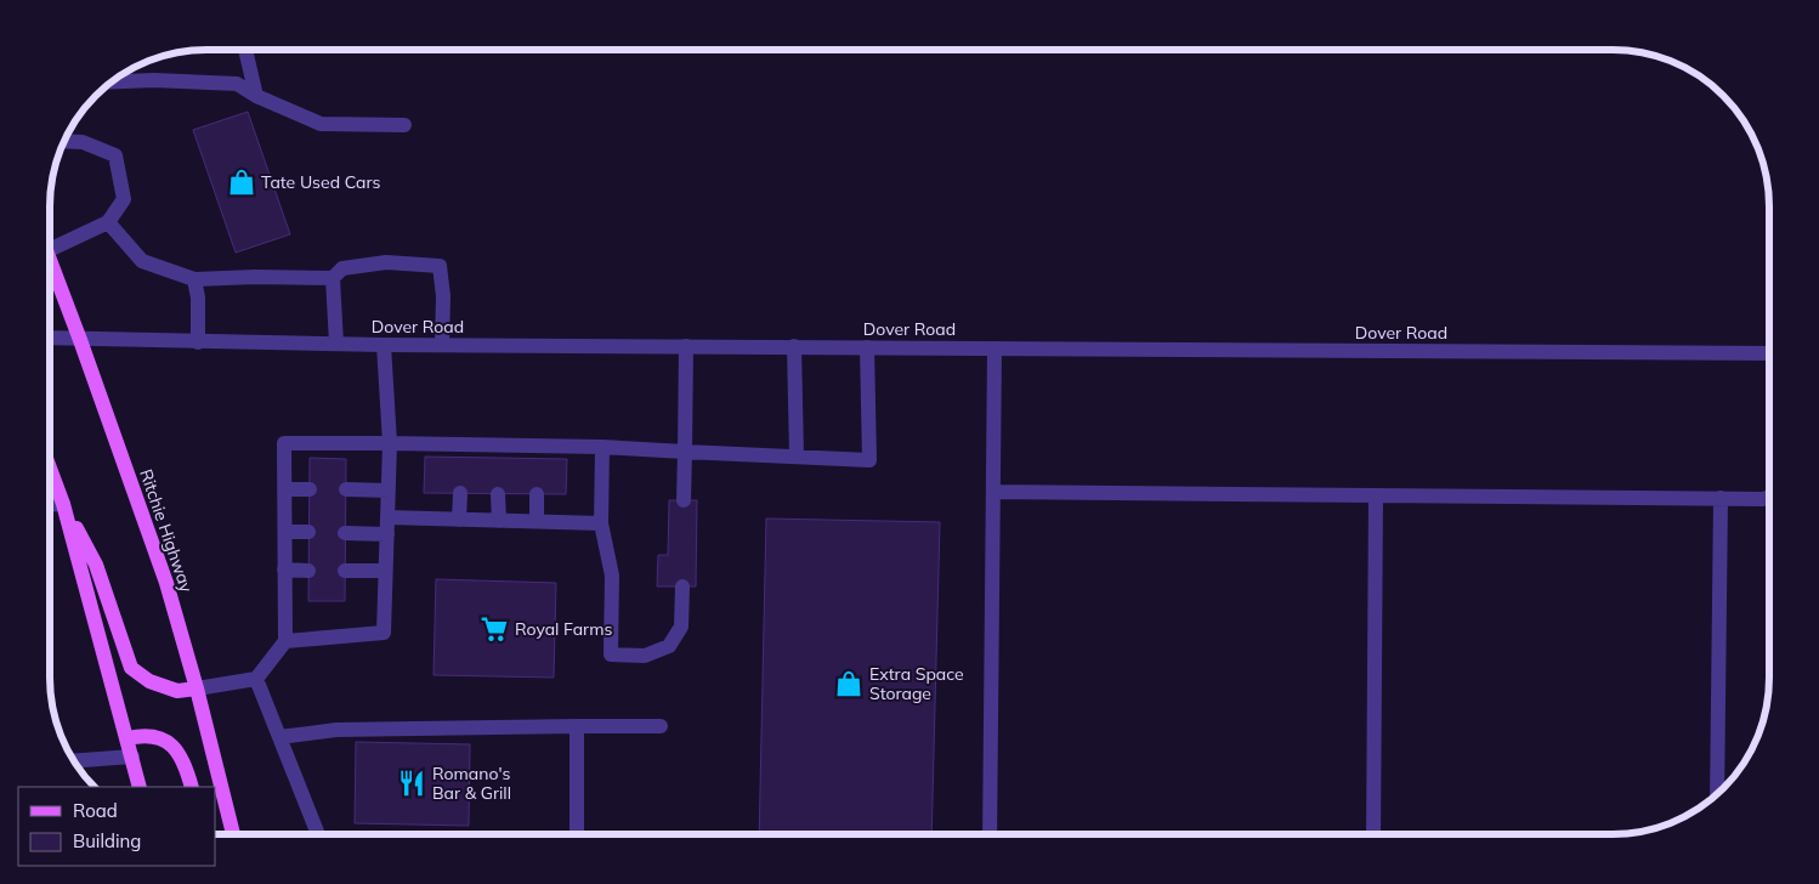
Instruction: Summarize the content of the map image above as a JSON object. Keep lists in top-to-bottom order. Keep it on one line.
{"streets":{"main road":["Ritchie Highway"],"street":["Dover Road"]},"crossings":[["Dover Road","Ritchie Highway"]],"places":{"shop":["Tate Used Cars","Extra Space Storage"],"supermarket":["Royal Farms"],"restaurant":["Romano's Bar & Grill"]},"legend":["Road","Building"]}
